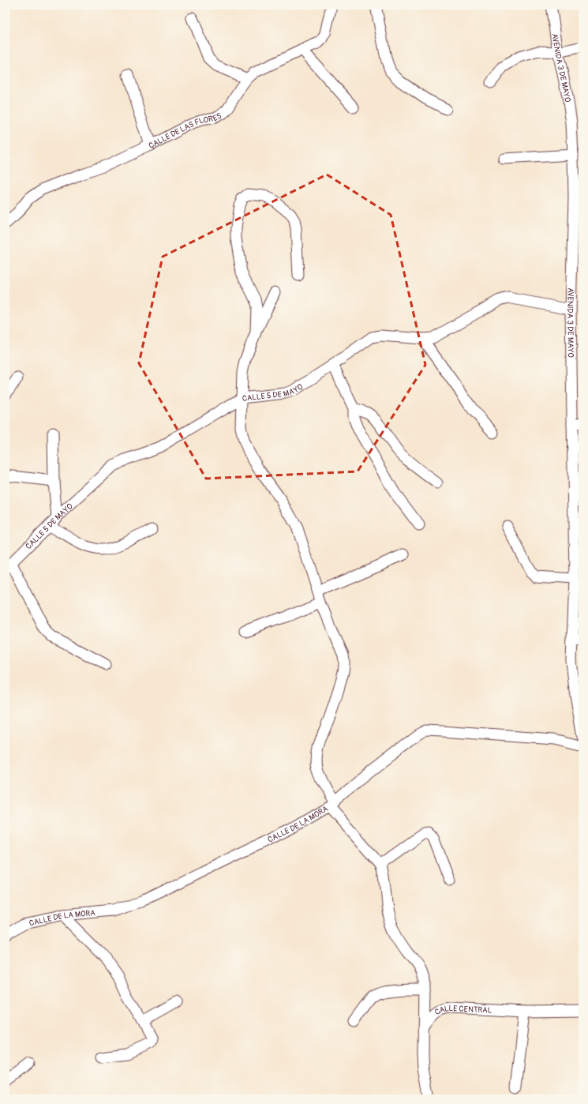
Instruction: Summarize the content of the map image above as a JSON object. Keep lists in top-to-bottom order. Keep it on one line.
{"streets":{"street":["AVENIDA 3 DE MAYO","CALLE DE LAS FLORES","CALLE 5 DE MAYO","CALLE DE LA MORA","CALLE CENTRAL"]},"crossings":[["AVENIDA 3 DE MAYO","CALLE 5 DE MAYO"]]}
